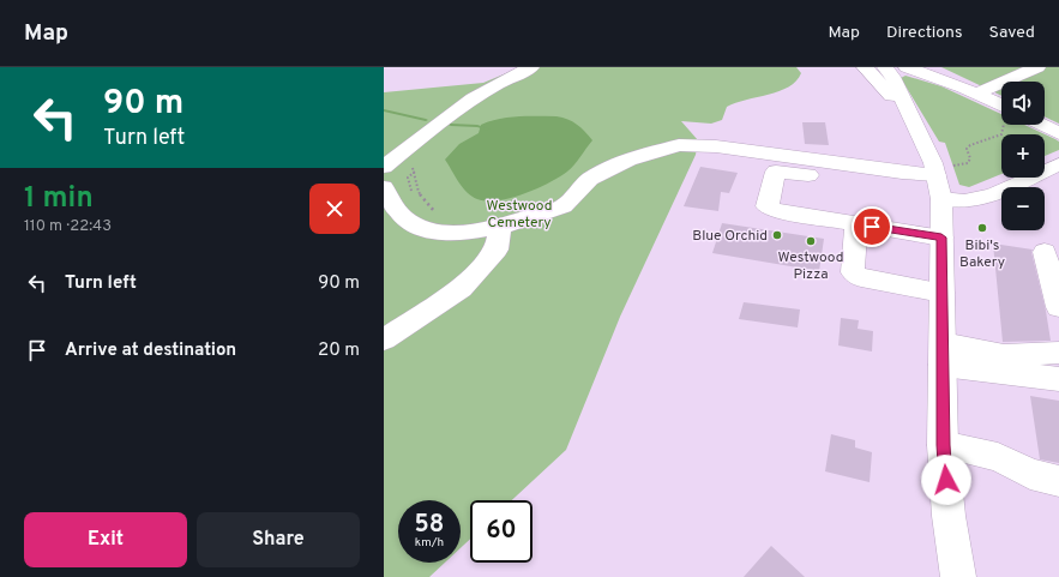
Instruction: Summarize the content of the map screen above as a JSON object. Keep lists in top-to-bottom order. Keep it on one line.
{"parks":["Westwood Cemetery"],"places":["Bibi's Bakery","Blue Orchid","Westwood Pizza"],"page":{"header":"Map","nav":["Map","Directions","Saved"],"turn":["90 m","Turn left"],"map_buttons":["+","−"],"heading":["1 min","110 m · 22:43"],"list":[{"name":"Turn left","value":"90 m"},{"name":"Arrive at destination","value":"20 m"}],"speed":"58 km/h","limit":"60","buttons":["Exit","Share"]}}
